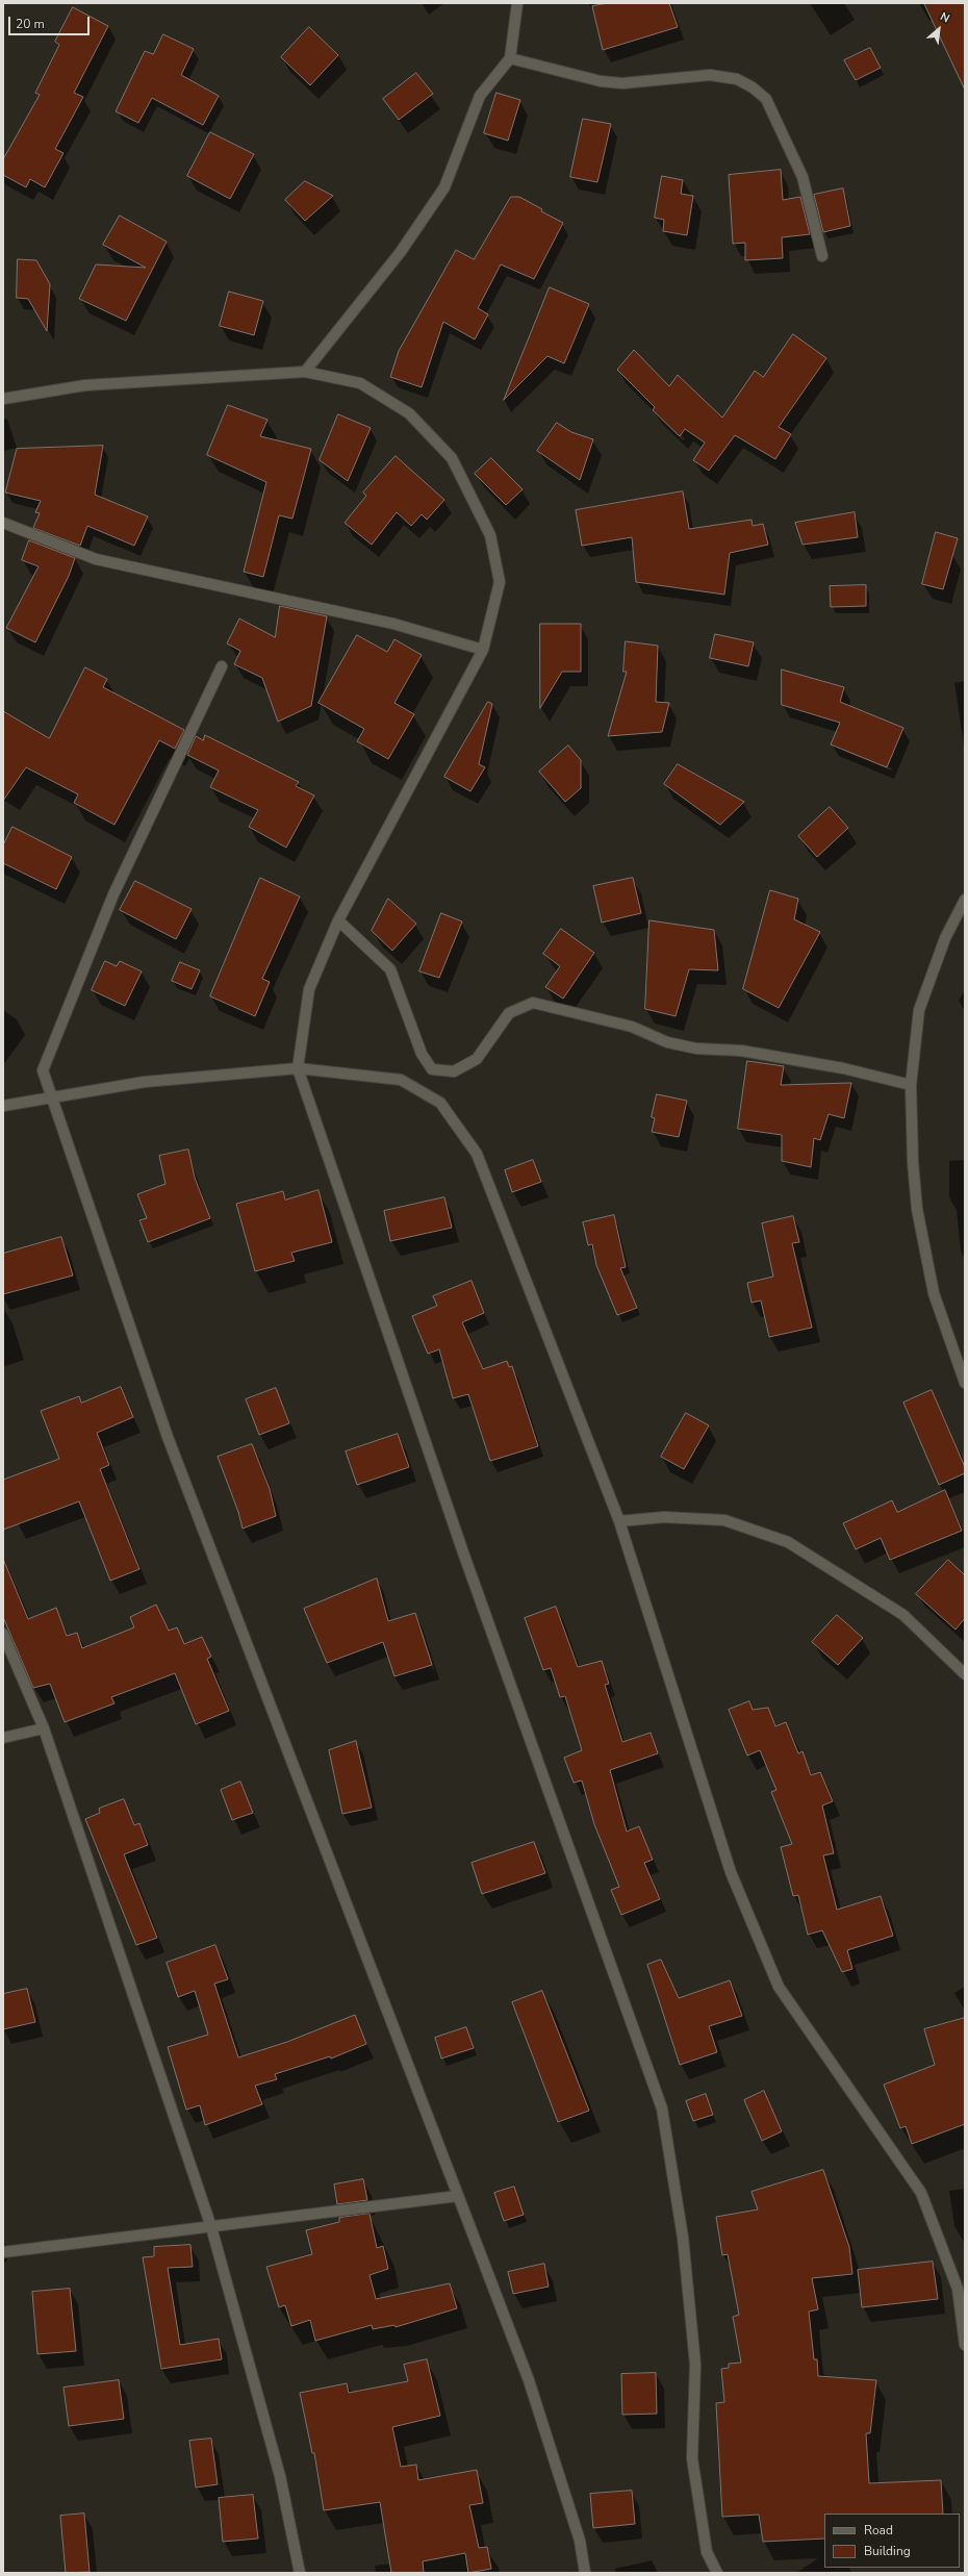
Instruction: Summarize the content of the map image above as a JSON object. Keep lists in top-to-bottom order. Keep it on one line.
{"legend":["Road","Building"],"scale_bar":"20 m","north":"top right"}
